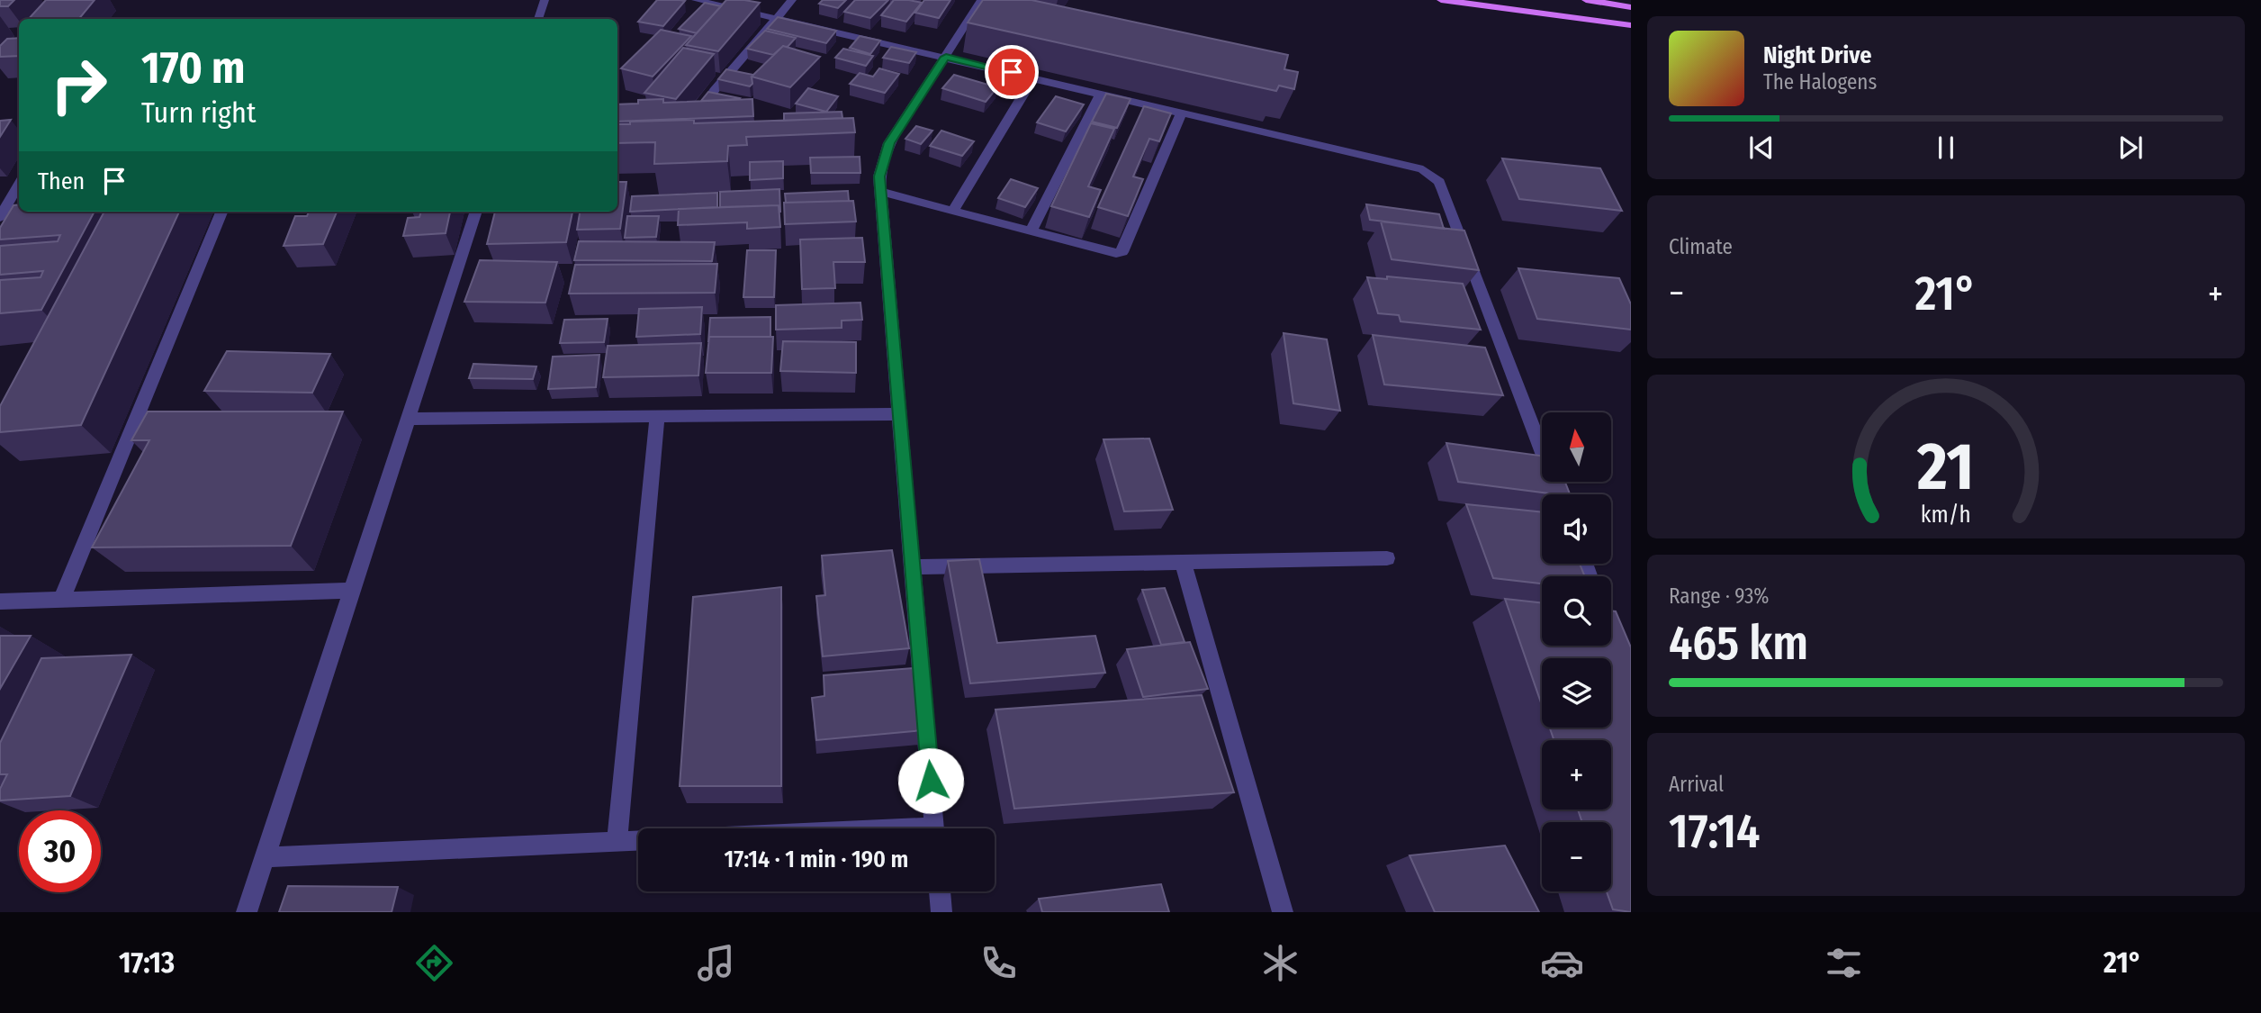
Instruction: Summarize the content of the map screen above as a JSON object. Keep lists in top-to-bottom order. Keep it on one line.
{"north":"top","page":{"turn":["170 m","Turn right"],"song":["Night Drive","The Halogens"],"then":"Then","tile":["Climate",["Range · 93%","465 km"],["Arrival","17:14"]],"heat":["−","21°","+"],"map_buttons":["+","−"],"limit":"30","trip":"17:14 · 1 min · 190 m","tabs":["17:13","21°"],"gauge":["21","km/h"]}}
